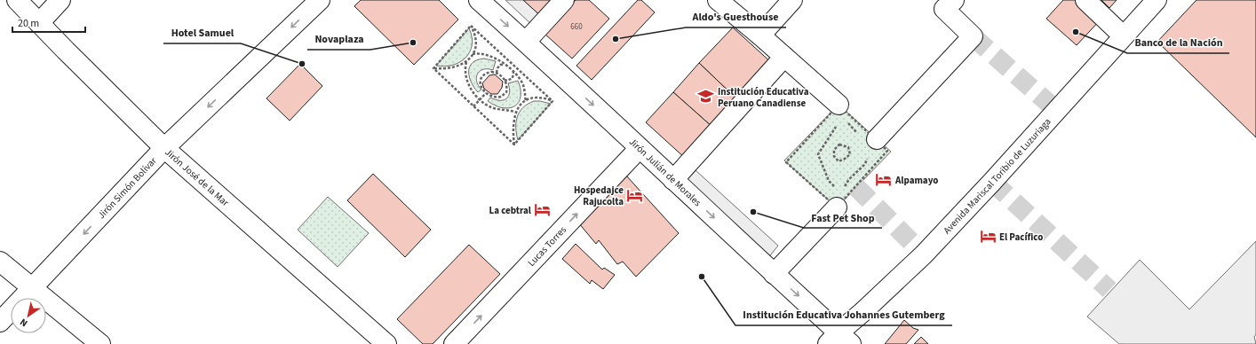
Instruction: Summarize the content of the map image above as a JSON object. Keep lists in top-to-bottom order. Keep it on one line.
{"streets":{"street":["Jirón Julián de Morales","Avenida Mariscal Toribio de Luzuriaga","Jirón José de la Mar","Jirón Simón Bolívar","Lucas Torres"]},"crossings":[["Jirón Julián de Morales","Avenida Mariscal Toribio de Luzuriaga"],["Jirón Julián de Morales","Lucas Torres"],["Jirón José de la Mar","Jirón Simón Bolívar"]],"one_way":["Jirón Julián de Morales","Jirón Simón Bolívar","Lucas Torres"],"places":{"other":["Banco de la Nación","Aldo's Guesthouse","Novaplaza","Hotel Samuel","Fast Pet Shop","Institución Educativa Johannes Gutemberg"],"school or university":["Institución Educativa Peruano Canadiense"],"hotel":["Alpamayo","Hospedajce Rajucolta","La cebtral","El Pacífico"]},"house_numbers":["660"],"scale_bar":"20 m","north":"bottom left"}
